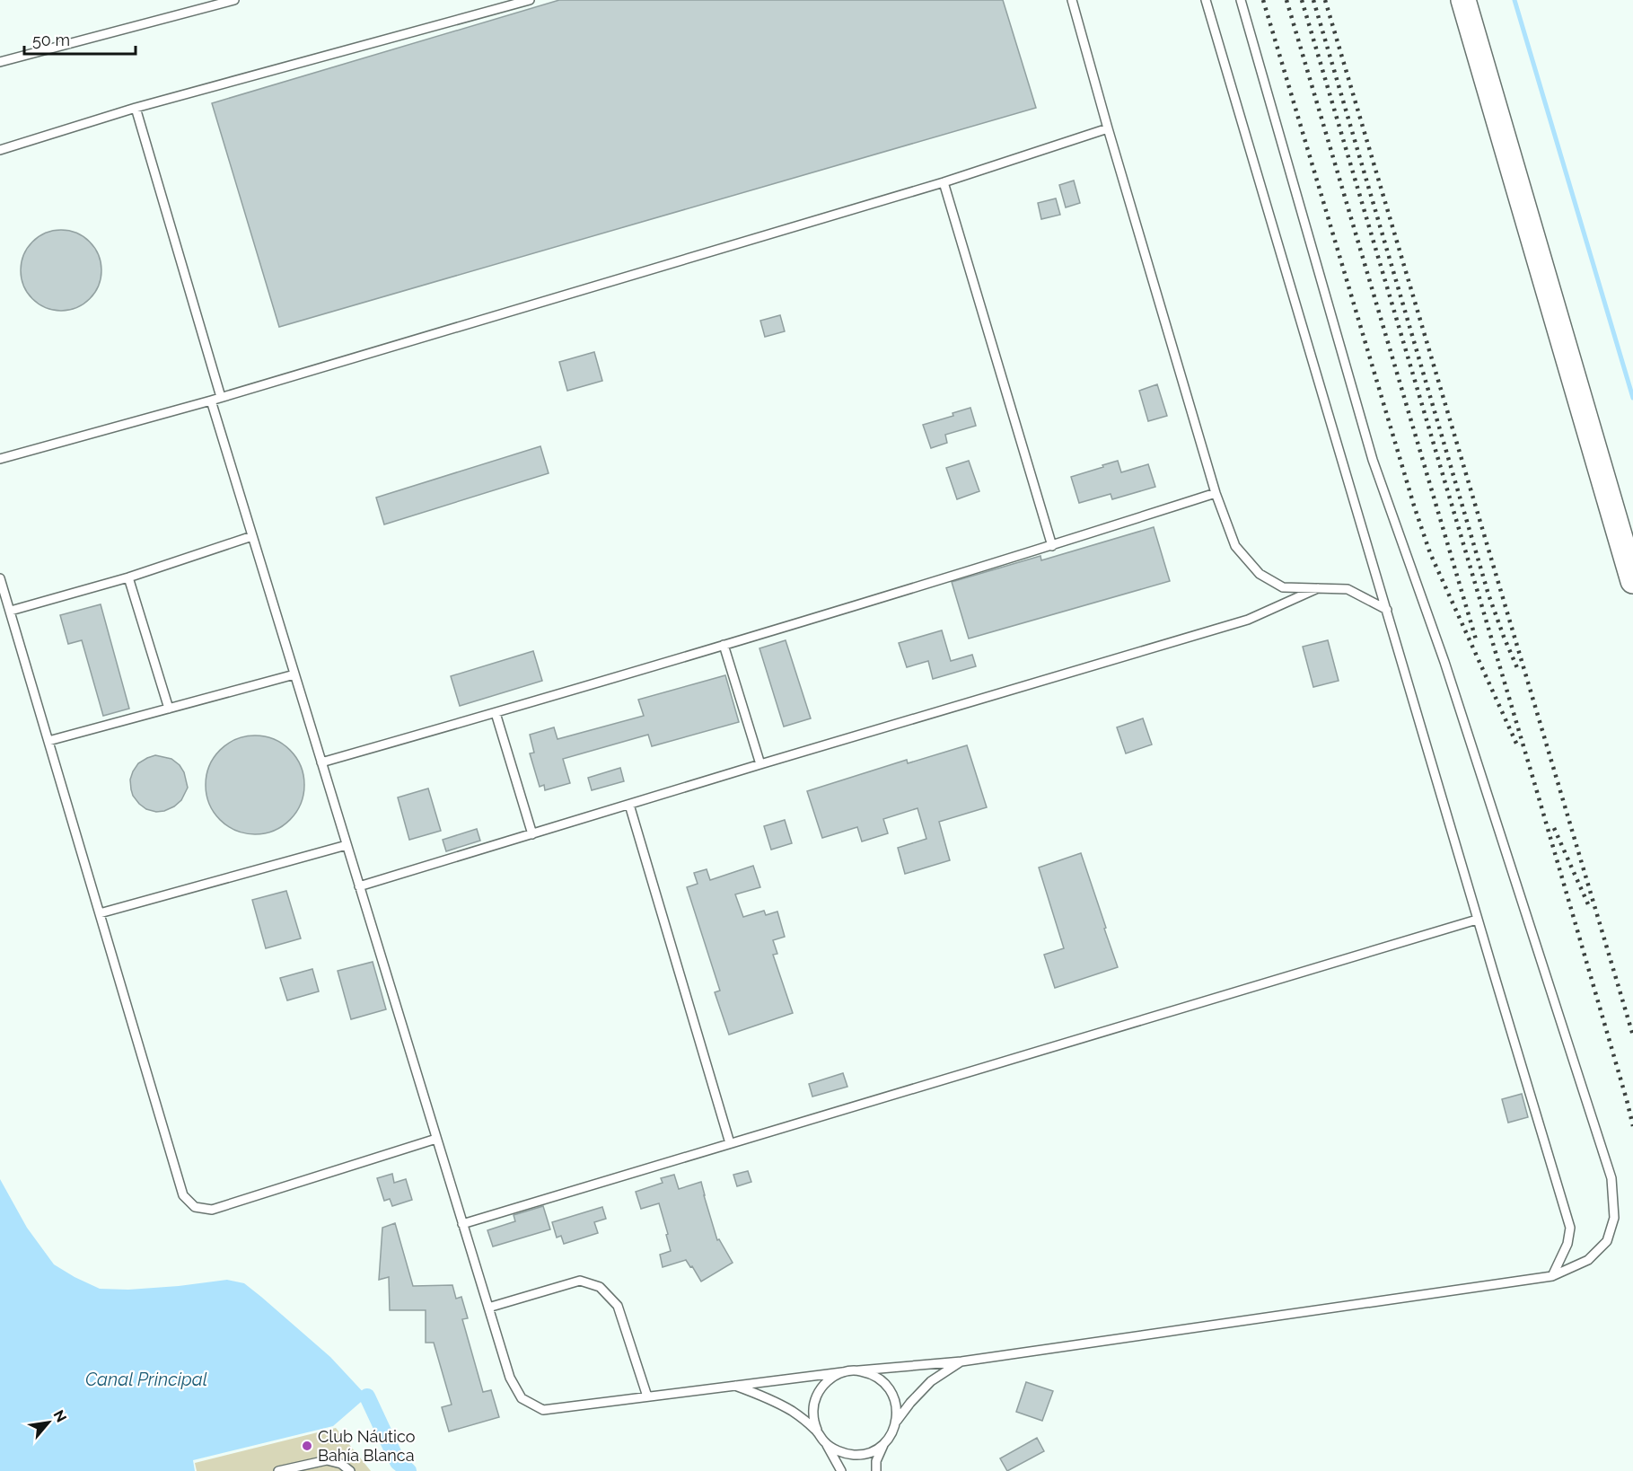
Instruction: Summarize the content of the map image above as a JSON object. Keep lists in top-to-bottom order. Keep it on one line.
{"water":["Canal Principal"],"places":["Club Náutico Bahía Blanca"],"scale_bar":"50 m","north":"top right"}
